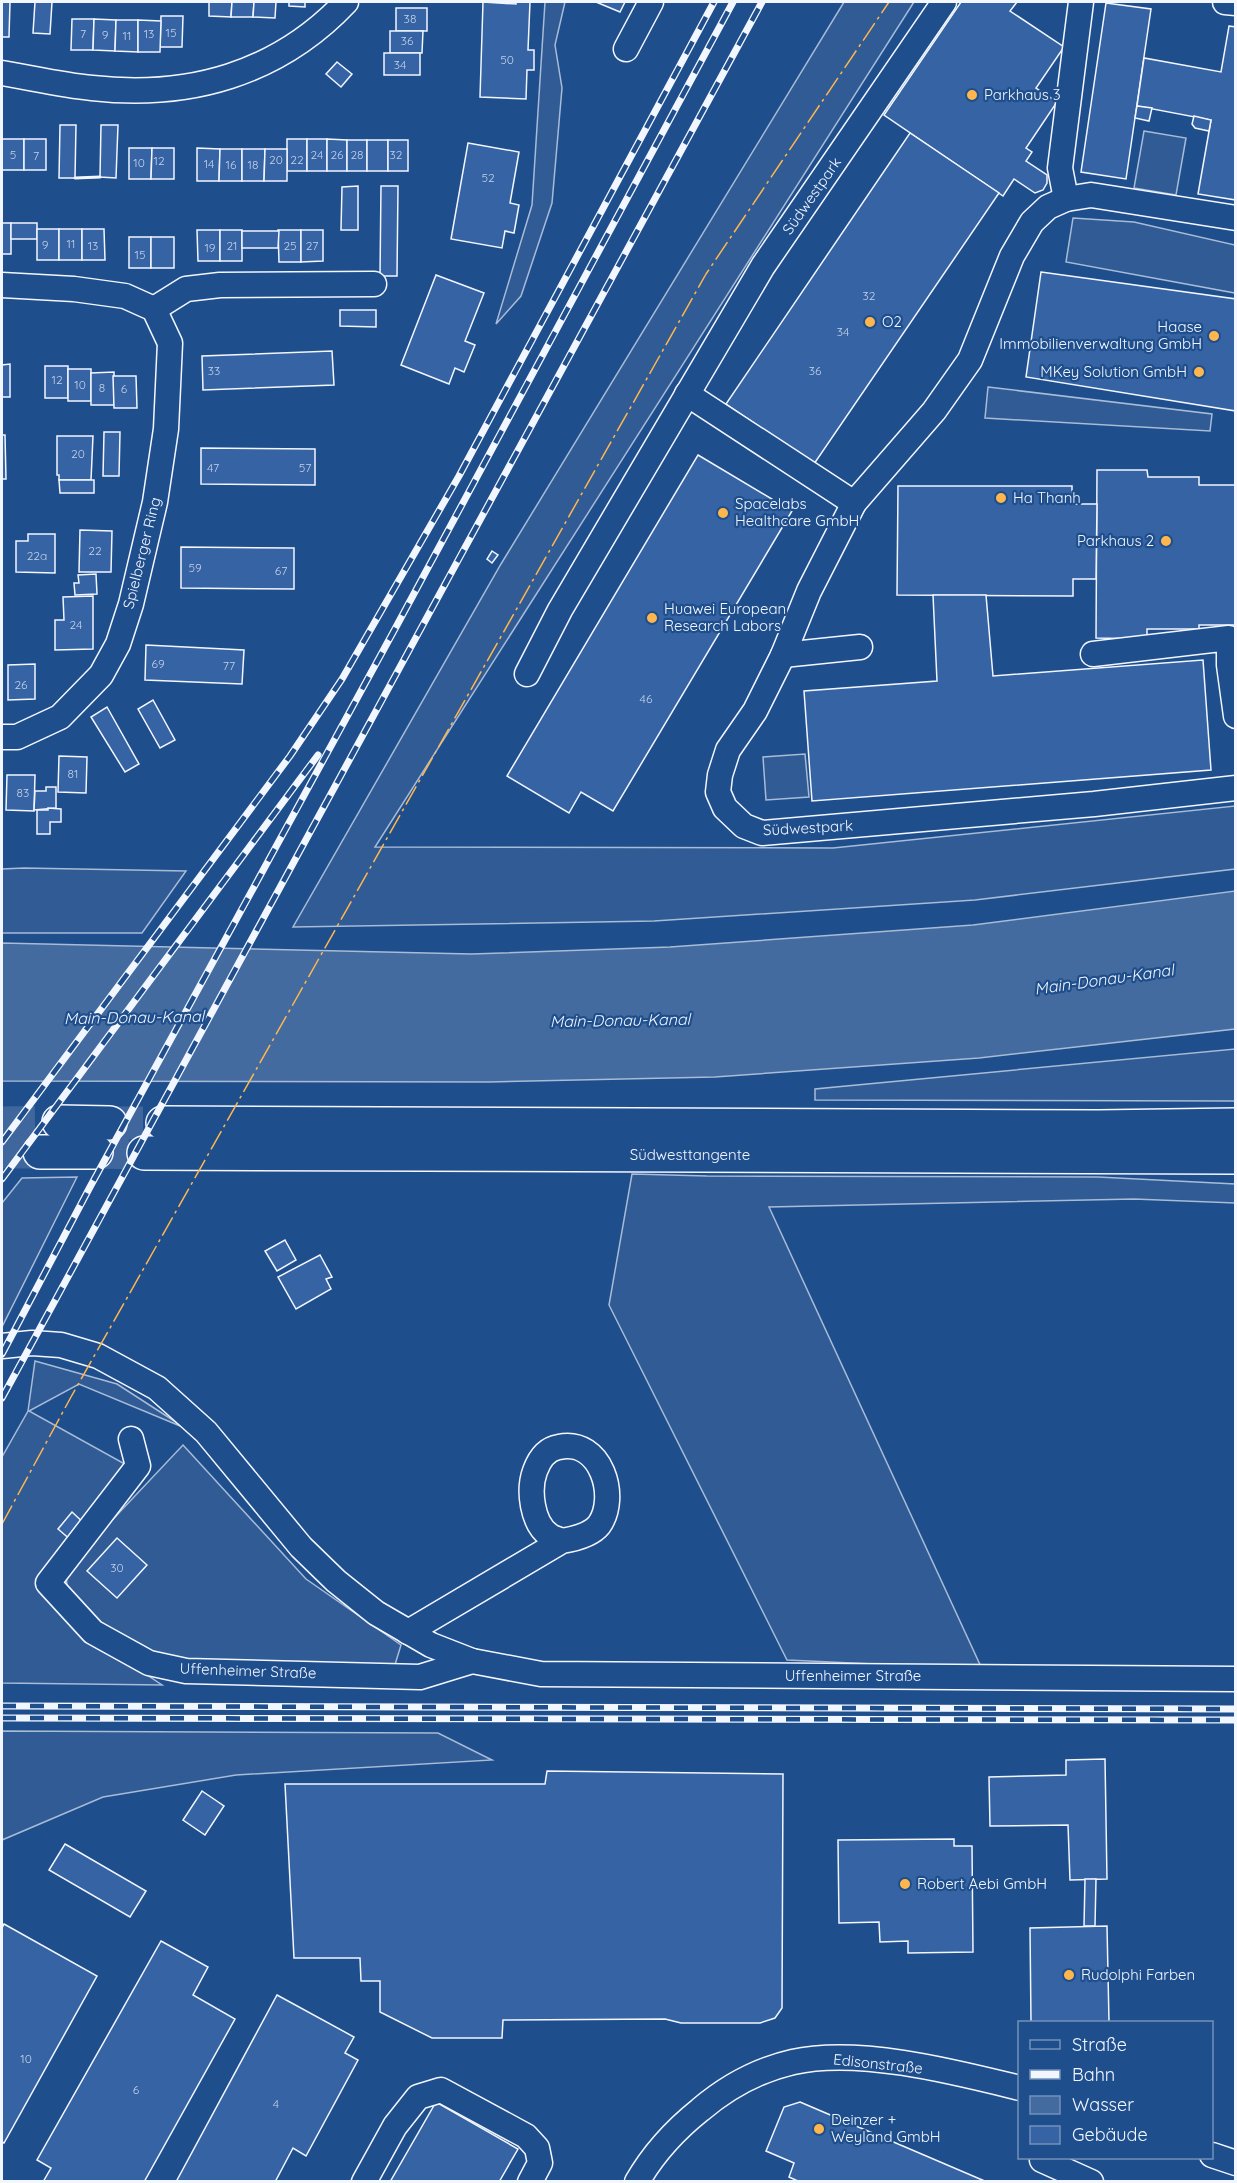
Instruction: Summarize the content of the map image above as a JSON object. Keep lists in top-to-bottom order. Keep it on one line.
{"streets":{"highway":["Südwesttangente"],"street":["Südwestpark","Spielberger Ring","Uffenheimer Straße","Edisonstraße"]},"water":["Main-Donau-Kanal"],"places":["Parkhaus 3","O2","Haase Immobilienverwaltung GmbH","MKey Solution GmbH","Ha Thanh","Spacelabs Healthcare GmbH","Parkhaus 2","Huawei European Research Labors","Robert Aebi GmbH","Rudolphi Farben","Deinzer + Weyland GmbH"],"house_numbers":["38","15","7","13","9","11","36","50","34","5","24","26","28","32","7","20","22","12","10","14","16","18","52","11","9","13","21","25","27","19","15","32","34","33","36","12","10","8","6","20","47","57","22","22a","59","67","24","69","77","26","46","81","83","30","10","6","4"],"legend":["Straße","Bahn","Wasser","Gebäude"]}
